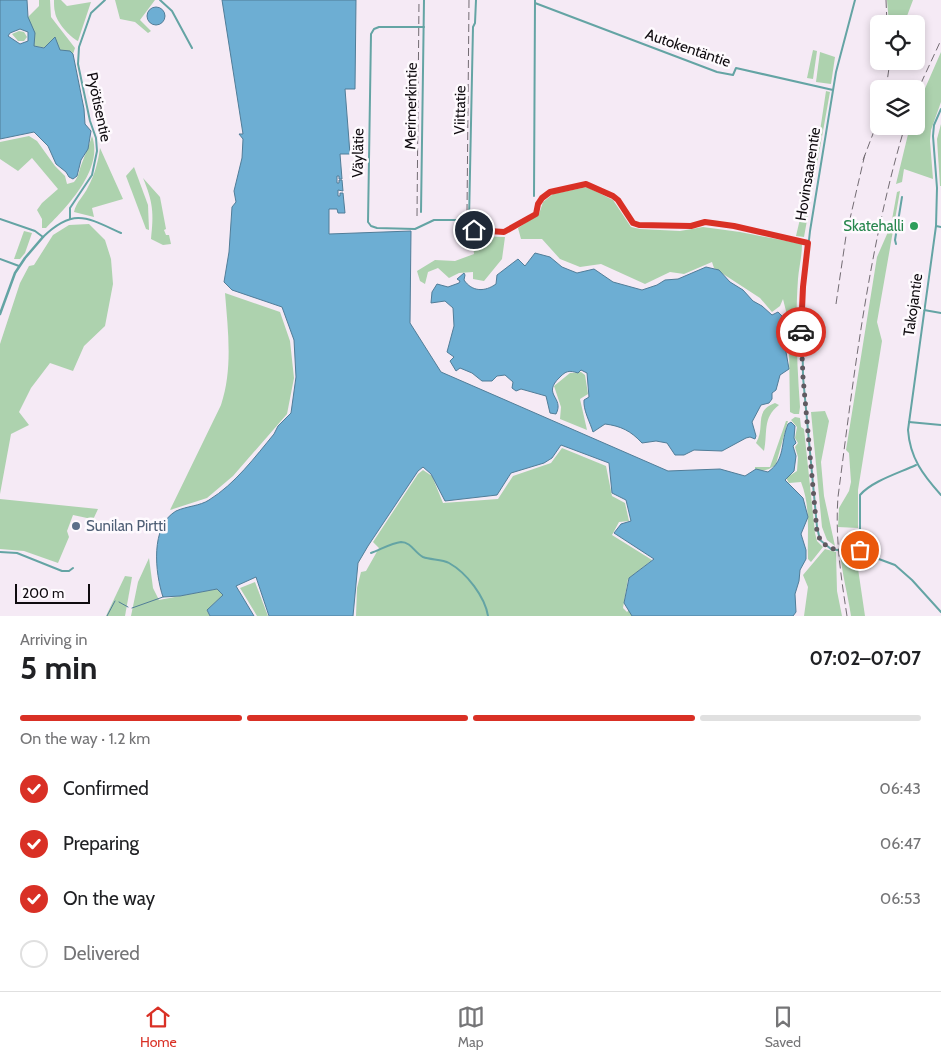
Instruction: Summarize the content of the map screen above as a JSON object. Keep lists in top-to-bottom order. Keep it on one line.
{"streets":{"street":["Autokentäntie","Merimerkintie","Pyötisentie","Viittatie","Väylätie","Hovinsaarentie","Takojantie"]},"crossings":[["Autokentäntie","Hovinsaarentie"],["Merimerkintie","Väylätie"],["Viittatie","Väylätie"]],"places":["Skatehalli","Sunilan Pirtti"],"scale_bar":"200 m","page":{"scale":"200 m","heading":["5 min","Arriving in","07:02–07:07"],"bar":"On the way · 1.2 km","list":[["Confirmed","06:43"],["Preparing","06:47"],["On the way","06:53"],"Delivered"],"tabs":["Home","Map","Saved"]}}
